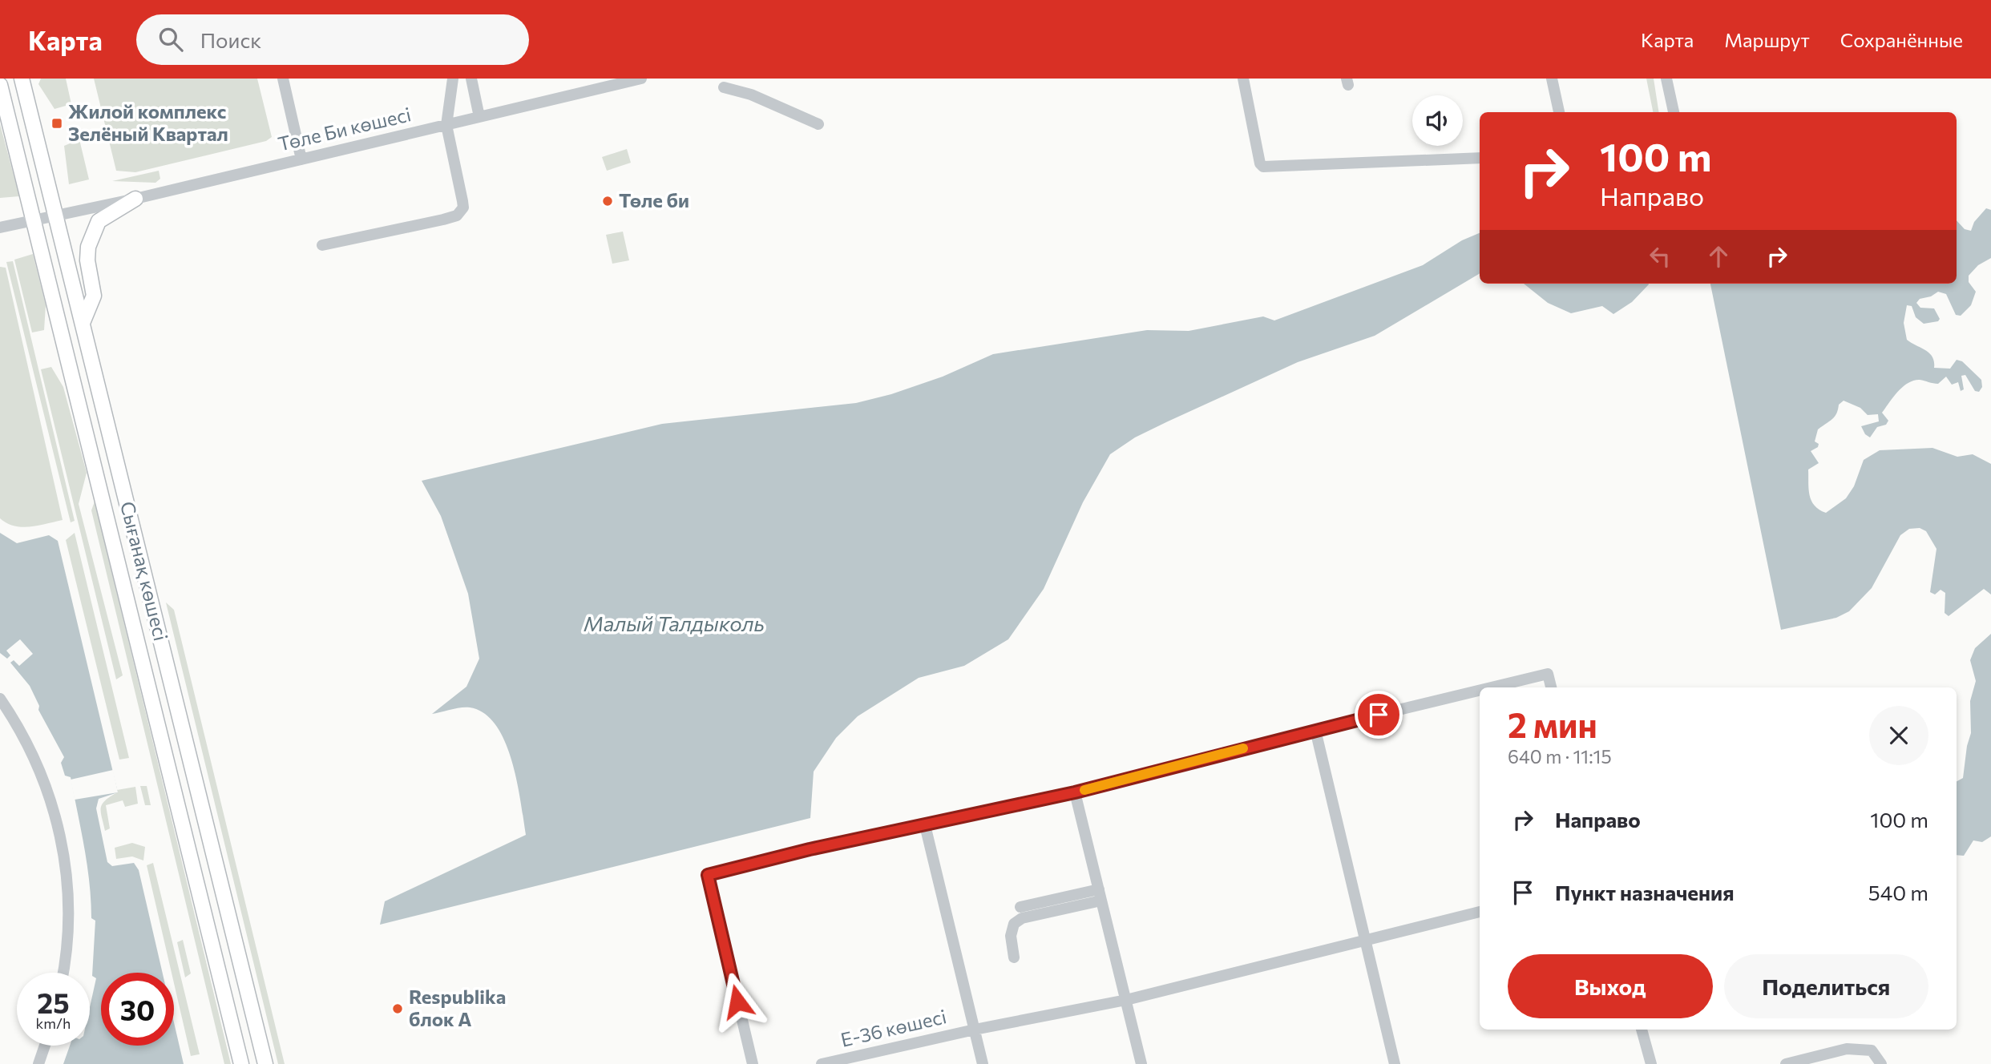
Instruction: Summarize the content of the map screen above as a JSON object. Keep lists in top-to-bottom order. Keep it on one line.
{"streets":{"main road":["Сығанақ көшесі"],"street":["Төле Би көшесі","Е-36 көшесі"]},"crossings":[["Төле Би көшесі","Сығанақ көшесі"]],"water":["Малый Талдыколь"],"places":{"transit":["Жилой комплекс Зелёный Квартал"],"other":["Төле би","Respublika блок А"]},"page":{"header":"Карта","search":"Поиск","nav":["Карта","Маршрут","Сохранённые"],"turn":["100 m","Направо"],"heading":["2 мин","640 m · 11:15"],"list":[{"name":"Направо","value":"100 m"},{"name":"Пункт назначения","value":"540 m"}],"buttons":["Выход","Поделиться"],"speed":"25 km/h","limit":"30"}}
